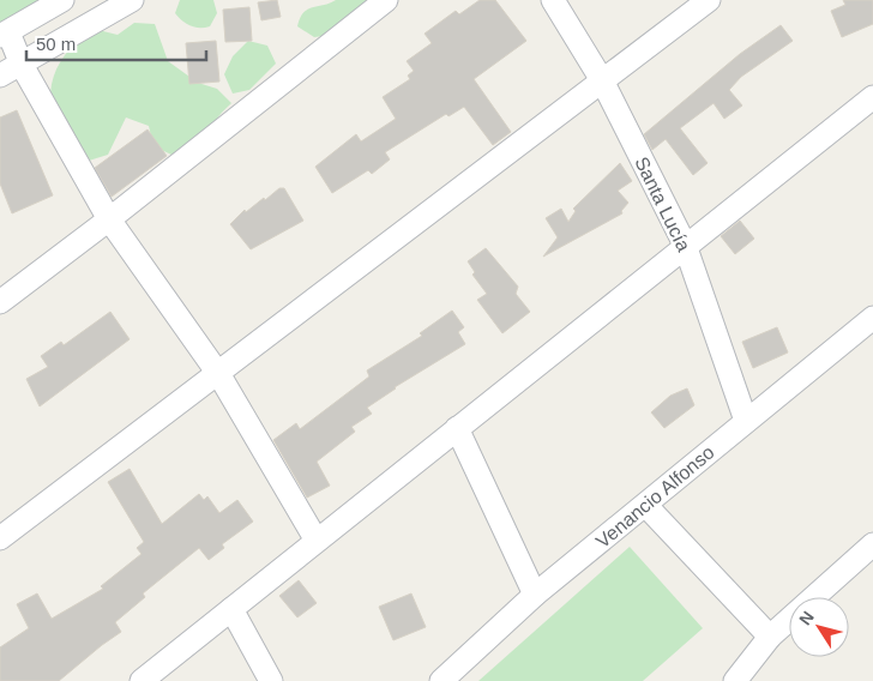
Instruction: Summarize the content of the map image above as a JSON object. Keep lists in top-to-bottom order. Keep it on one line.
{"streets":{"street":["Santa Lucía","Venancio Alfonso"]},"crossings":[["Santa Lucía","Venancio Alfonso"]],"scale_bar":"50 m","north":"top left"}
